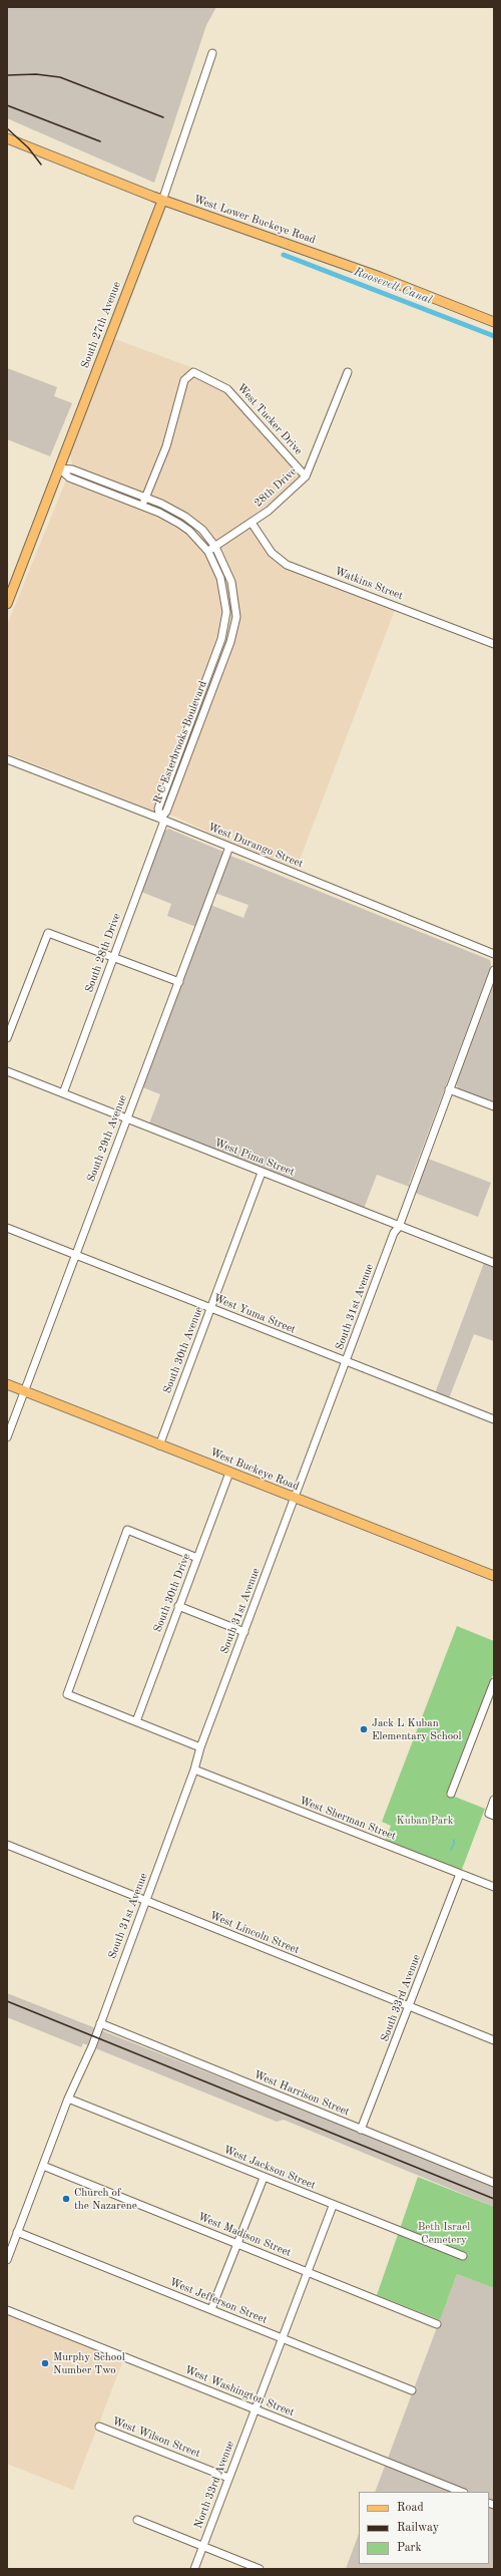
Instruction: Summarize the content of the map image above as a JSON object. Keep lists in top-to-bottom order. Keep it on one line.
{"streets":{"main road":["West Lower Buckeye Road","South 27th Avenue","West Buckeye Road"],"street":["West Tucker Drive","28th Drive","Watkins Street","R C Esterbrooks Boulevard","West Durango Street","South 28th Drive","South 29th Avenue","West Pima Street","South 31st Avenue","West Yuma Street","South 30th Avenue","South 30th Drive","West Sherman Street","West Lincoln Street","South 33rd Avenue","West Harrison Street","West Jackson Street","West Madison Street","West Jefferson Street","West Washington Street","West Wilson Street","North 33rd Avenue"]},"crossings":[["West Lower Buckeye Road","South 27th Avenue"],["South 27th Avenue","R C Esterbrooks Boulevard"],["West Tucker Drive","28th Drive"],["West Tucker Drive","R C Esterbrooks Boulevard"],["28th Drive","Watkins Street"],["28th Drive","R C Esterbrooks Boulevard"],["R C Esterbrooks Boulevard","West Durango Street"],["R C Esterbrooks Boulevard","South 28th Drive"],["West Durango Street","South 28th Drive"],["West Durango Street","South 29th Avenue"],["South 28th Drive","West Pima Street"],["South 29th Avenue","West Pima Street"],["South 29th Avenue","West Yuma Street"],["South 29th Avenue","West Buckeye Road"],["West Pima Street","South 31st Avenue"],["West Pima Street","South 30th Avenue"],["South 31st Avenue","West Yuma Street"],["South 31st Avenue","West Buckeye Road"],["South 31st Avenue","West Sherman Street"],["South 31st Avenue","West Lincoln Street"],["South 31st Avenue","West Harrison Street"],["South 31st Avenue","West Jackson Street"],["South 31st Avenue","West Madison Street"],["South 31st Avenue","West Jefferson Street"],["West Yuma Street","South 30th Avenue"],["South 30th Avenue","West Buckeye Road"],["West Buckeye Road","South 30th Drive"],["West Sherman Street","South 33rd Avenue"],["West Lincoln Street","South 33rd Avenue"],["South 33rd Avenue","West Harrison Street"],["West Washington Street","North 33rd Avenue"],["West Wilson Street","North 33rd Avenue"]],"water":["Roosevelt Canal"],"parks":["Kuban Park","Beth Israel Cemetery"],"places":["Jack L Kuban Elementary School","Church of the Nazarene","Murphy School Number Two"],"legend":["Road","Railway","Park"]}
